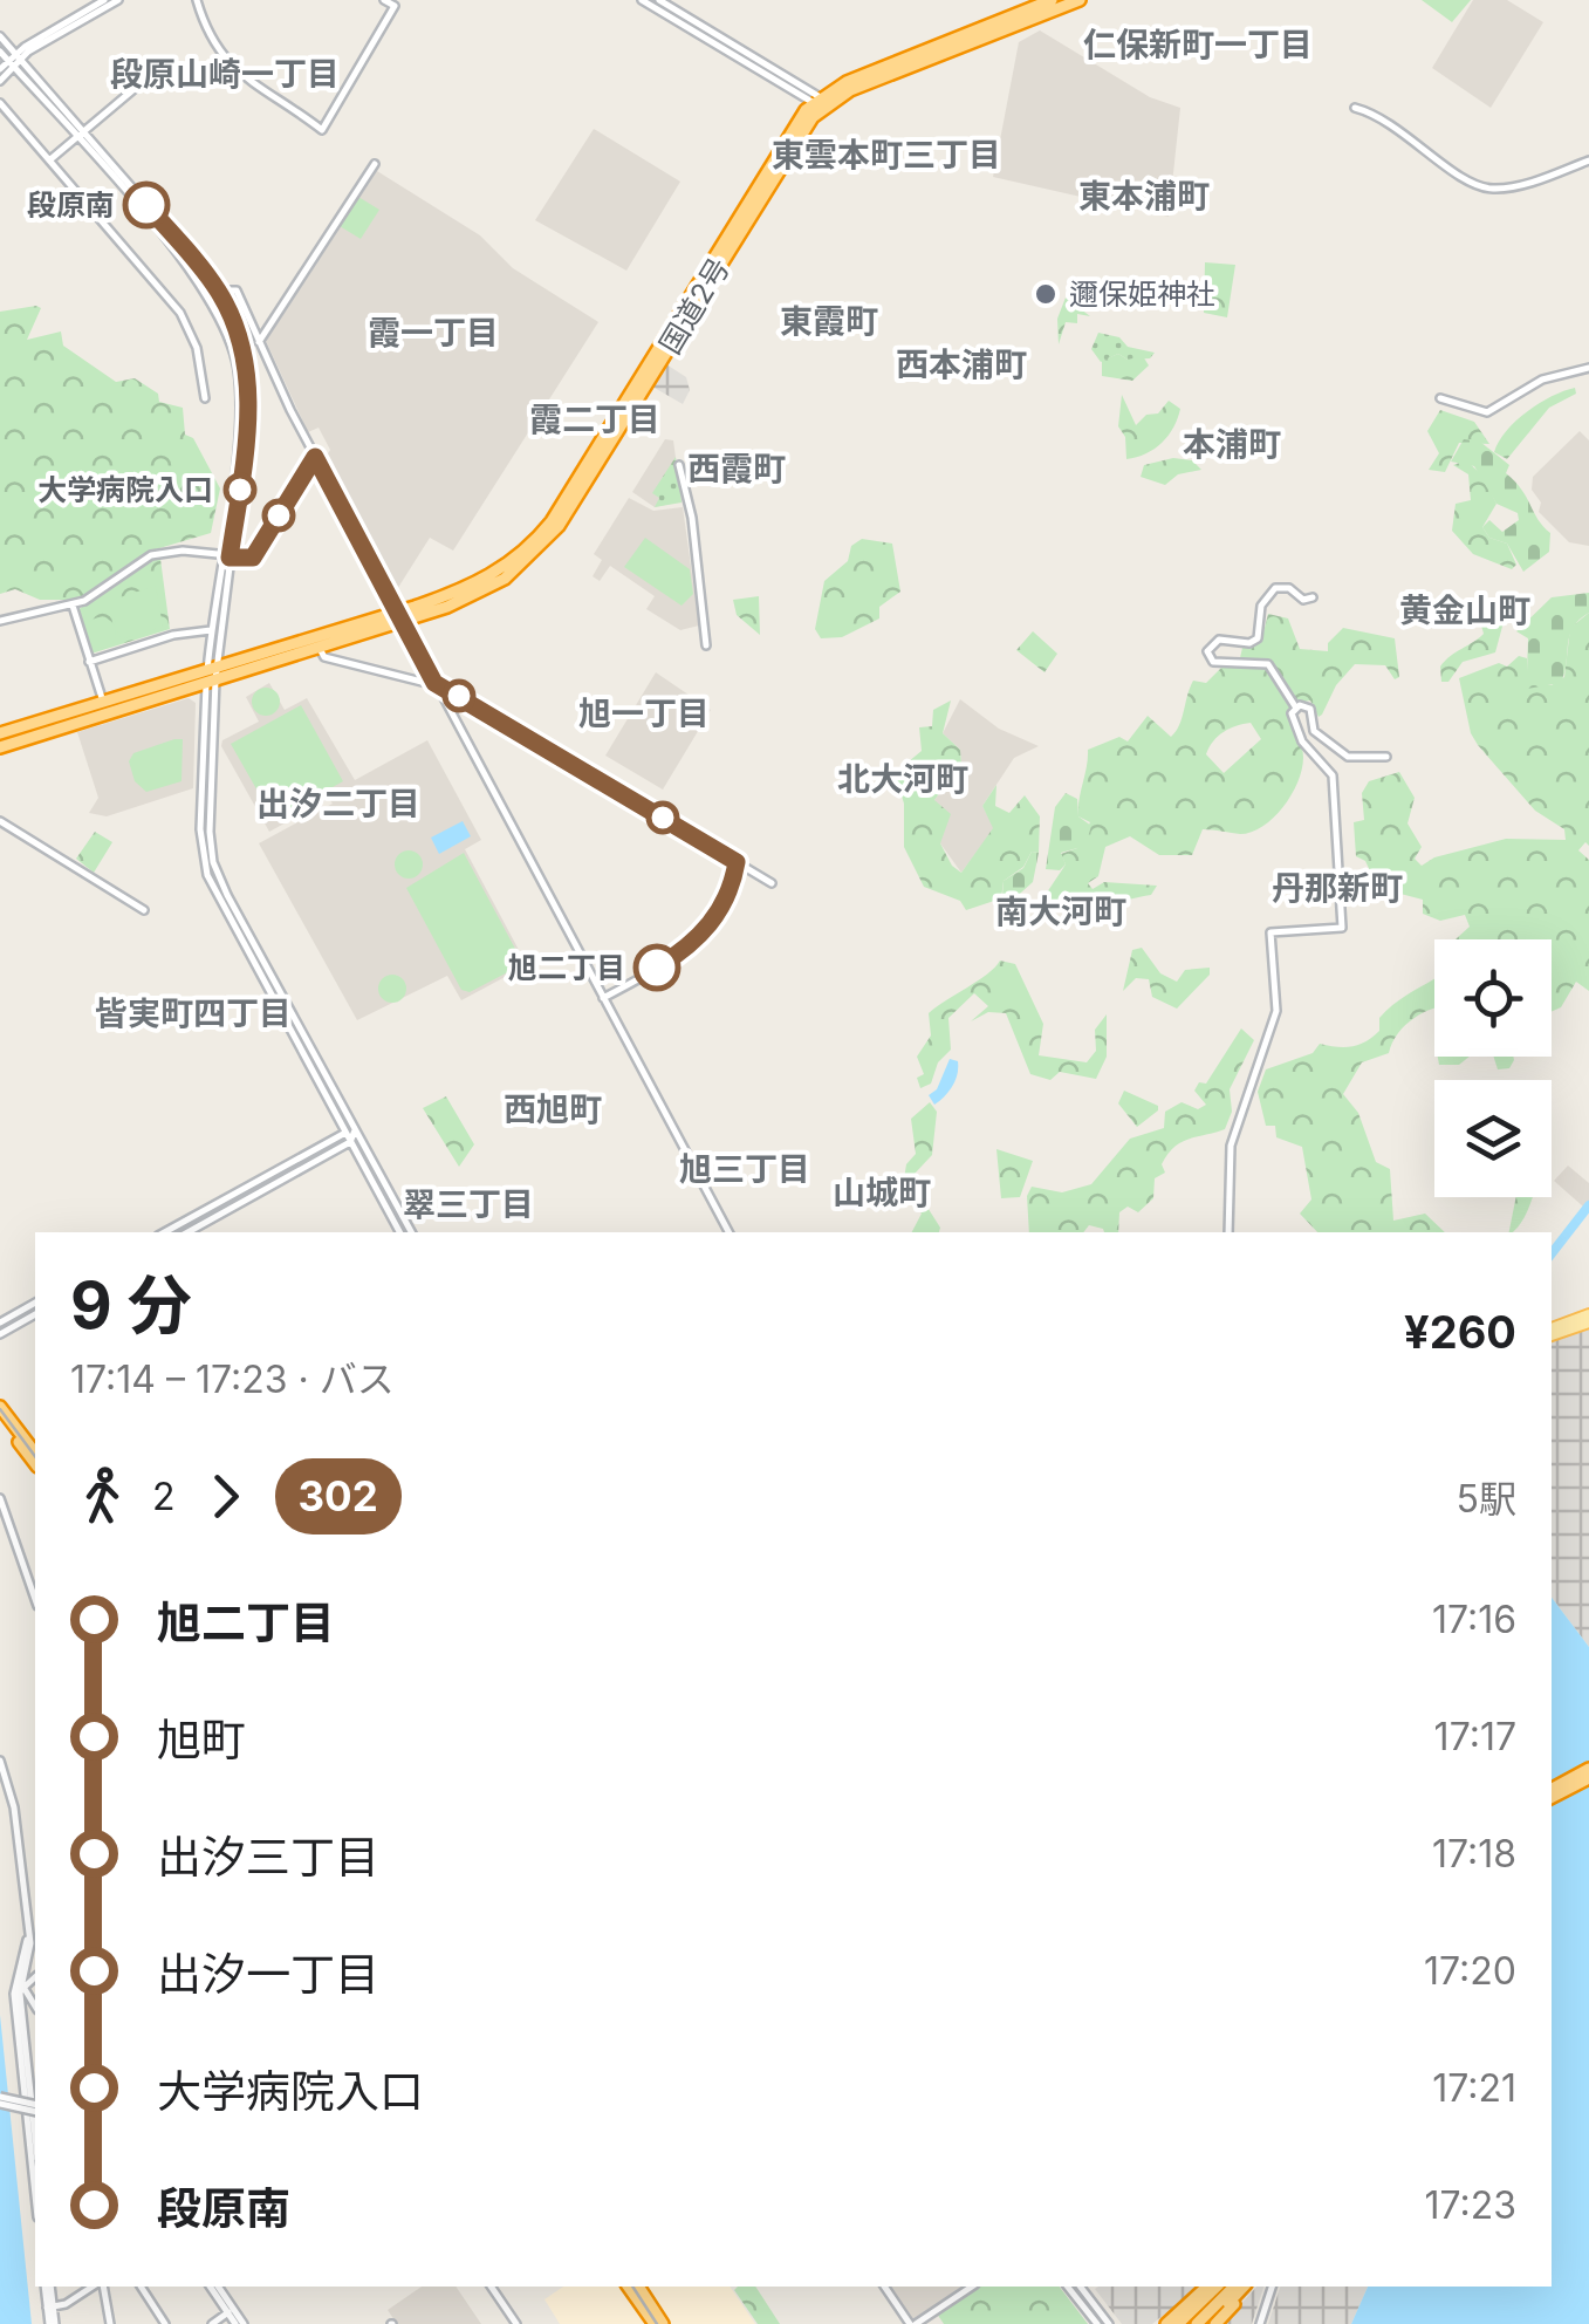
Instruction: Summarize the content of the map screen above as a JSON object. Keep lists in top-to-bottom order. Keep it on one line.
{"streets":{"highway":["国道2号"]},"districts":["仁保新町一丁目","段原山崎一丁目","東雲本町三丁目","東本浦町","東霞町","霞一丁目","西本浦町","霞二丁目","本浦町","西霞町","黄金山町","旭一丁目","北大河町","出汐二丁目","丹那新町","南大河町","皆実町四丁目","西旭町","旭三丁目","山城町","翠三丁目"],"places":["段原南","邇保姫神社","大学病院入口","旭二丁目"],"lines":["bus line 302"],"page":{"heading":["9 分","17:14 – 17:23 · バス","¥260"],"legs":["2","302","5駅"],"list":[{"name":"旭二丁目","value":"17:16"},{"name":"旭町","value":"17:17"},{"name":"出汐三丁目","value":"17:18"},{"name":"出汐一丁目","value":"17:20"},{"name":"大学病院入口","value":"17:21"},{"name":"段原南","value":"17:23"}]}}
